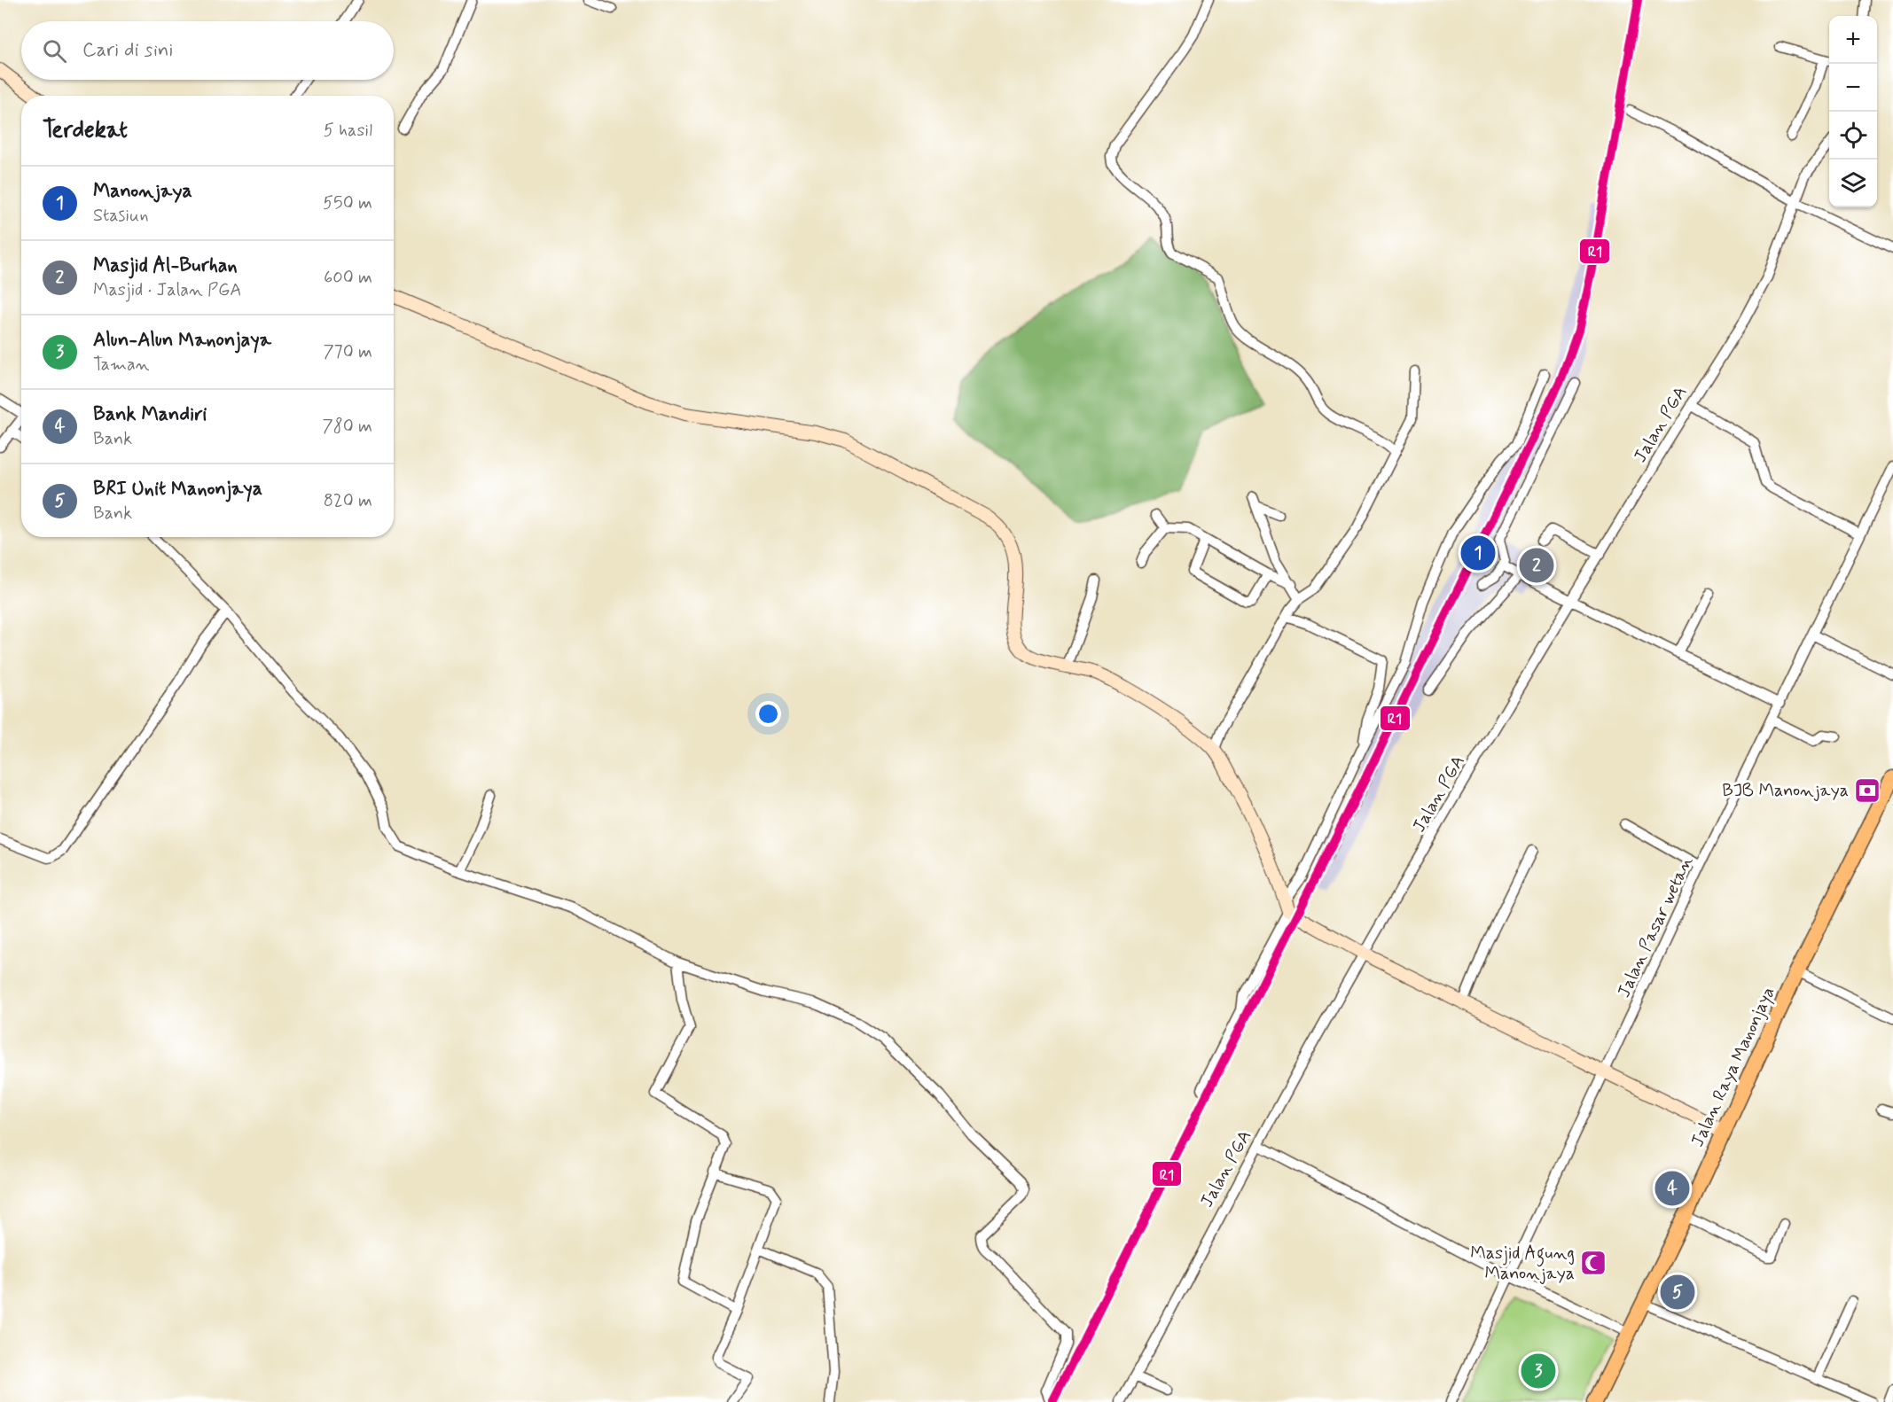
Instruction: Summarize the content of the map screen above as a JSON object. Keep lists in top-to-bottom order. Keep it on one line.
{"streets":{"main road":["Jalan Raya Manonjaya"],"street":["Jalan PGA","Jalan Pasar wetan"]},"places":{"bank":["BJB Manonjaya"],"mosque":["Masjid Agung Manonjaya"]},"lines":["transit line R1"],"page":{"map_buttons":["+","−"],"search":"Cari di sini","heading":["Terdekat","5 hasil"],"list":[{"mark":"1","name":"Manonjaya","note":"Stasiun","value":"550 m"},{"mark":"2","name":"Masjid Al-Burhan","note":"Masjid · Jalan PGA","value":"600 m"},{"mark":"3","name":"Alun-Alun Manonjaya","note":"Taman","value":"770 m"},{"mark":"4","name":"Bank Mandiri","note":"Bank","value":"780 m"},{"mark":"5","name":"BRI Unit Manonjaya","note":"Bank","value":"820 m"}],"pins":["1","2","4","5","3"]}}
